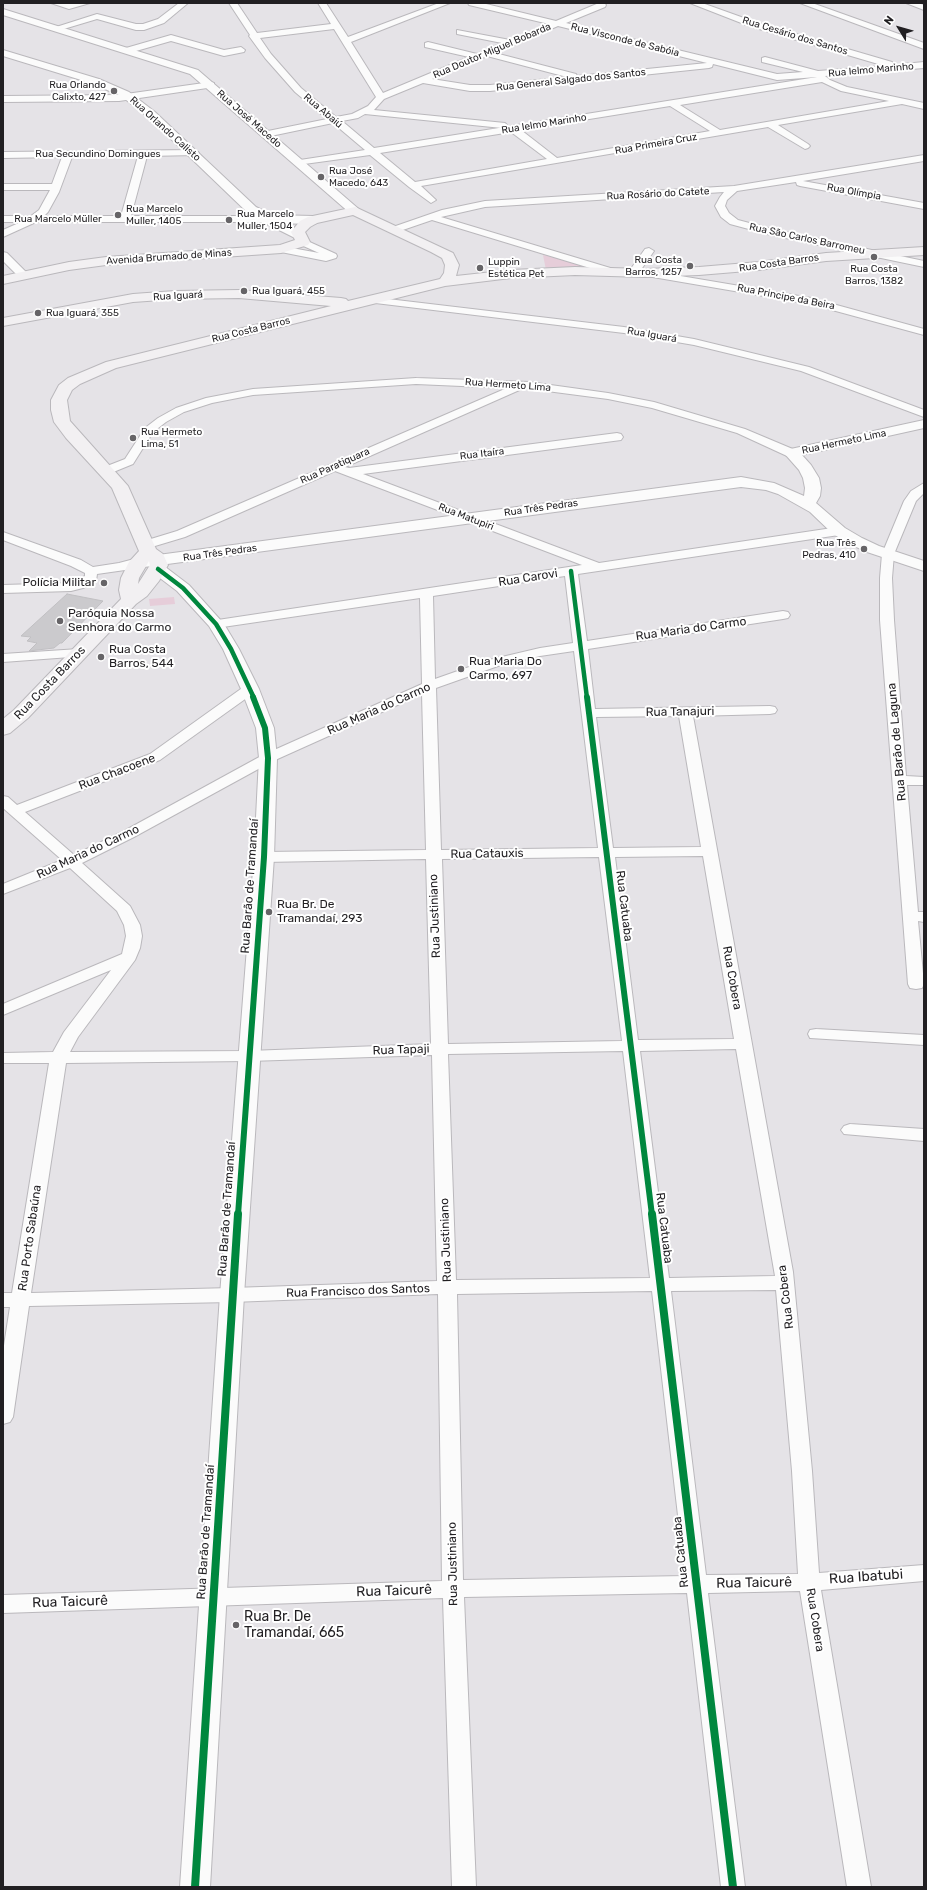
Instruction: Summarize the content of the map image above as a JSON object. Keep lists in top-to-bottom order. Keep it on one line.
{"streets":{"main road":["Rua José Macedo","Avenida Brumado de Minas","Rua Costa Barros","Rua Iguará"],"street":["Rua Cesário dos Santos","Rua Visconde de Sabóia","Rua Doutor Miguel Bobarda","Rua Ielmo Marinho","Rua General Salgado dos Santos","Rua Abaiú","Rua Orlando Calisto","Rua Primeira Cruz","Rua Secundino Domingues","Rua Olímpia","Rua Rosário do Catete","Rua Marcelo Müller","Rua São Carlos Barromeu","Rua Principe da Beira","Rua Hermeto Lima","Rua Itaíra","Rua Paratiquara","Rua Três Pedras","Rua Matupiri","Rua Carovi","Rua Maria do Carmo","Rua Tanajuri","Rua Barão de Laguna","Rua Chacoene","Rua Catauxis","Rua Barão de Tramandaí","Rua Catuaba","Rua Justiniano","Rua Cobera","Rua Tapaji","Rua Porto Sabaúna","Rua Francisco dos Santos","Rua Ibatubi","Rua Taicurê"]},"crossings":[["Rua Cesário dos Santos","Rua Ielmo Marinho"],["Rua Visconde de Sabóia","Rua Doutor Miguel Bobarda"],["Rua Visconde de Sabóia","Rua General Salgado dos Santos"],["Rua Doutor Miguel Bobarda","Rua General Salgado dos Santos"],["Rua Ielmo Marinho","Rua Abaiú"],["Rua Ielmo Marinho","Rua José Macedo"],["Rua Abaiú","Rua Primeira Cruz"],["Rua José Macedo","Rua Rosário do Catete"],["Rua José Macedo","Avenida Brumado de Minas"],["Rua José Macedo","Rua Costa Barros"],["Rua Orlando Calisto","Rua Secundino Domingues"],["Rua Orlando Calisto","Rua Marcelo Müller"],["Rua Orlando Calisto","Avenida Brumado de Minas"],["Rua Olímpia","Rua Rosário do Catete"],["Rua Rosário do Catete","Rua São Carlos Barromeu"],["Rua São Carlos Barromeu","Rua Costa Barros"],["Rua Costa Barros","Rua Iguará"],["Rua Costa Barros","Rua Principe da Beira"],["Rua Costa Barros","Rua Hermeto Lima"],["Rua Costa Barros","Rua Paratiquara"],["Rua Costa Barros","Rua Três Pedras"],["Rua Costa Barros","Rua Barão de Tramandaí"],["Rua Hermeto Lima","Rua Paratiquara"],["Rua Itaíra","Rua Matupiri"],["Rua Paratiquara","Rua Três Pedras"],["Rua Paratiquara","Rua Matupiri"],["Rua Paratiquara","Rua Barão de Tramandaí"],["Rua Três Pedras","Rua Matupiri"],["Rua Três Pedras","Rua Carovi"],["Rua Três Pedras","Rua Barão de Laguna"],["Rua Três Pedras","Rua Barão de Tramandaí"],["Rua Matupiri","Rua Carovi"],["Rua Carovi","Rua Barão de Tramandaí"],["Rua Carovi","Rua Catuaba"],["Rua Carovi","Rua Justiniano"],["Rua Maria do Carmo","Rua Barão de Tramandaí"],["Rua Maria do Carmo","Rua Catuaba"],["Rua Maria do Carmo","Rua Justiniano"],["Rua Tanajuri","Rua Catuaba"],["Rua Tanajuri","Rua Cobera"],["Rua Chacoene","Rua Barão de Tramandaí"],["Rua Catauxis","Rua Barão de Tramandaí"],["Rua Catauxis","Rua Catuaba"],["Rua Catauxis","Rua Justiniano"],["Rua Catauxis","Rua Cobera"],["Rua Barão de Tramandaí","Rua Tapaji"],["Rua Barão de Tramandaí","Rua Francisco dos Santos"],["Rua Barão de Tramandaí","Rua Taicurê"],["Rua Catuaba","Rua Tapaji"],["Rua Catuaba","Rua Francisco dos Santos"],["Rua Catuaba","Rua Taicurê"],["Rua Justiniano","Rua Tapaji"],["Rua Justiniano","Rua Francisco dos Santos"],["Rua Justiniano","Rua Taicurê"],["Rua Cobera","Rua Tapaji"],["Rua Cobera","Rua Francisco dos Santos"],["Rua Cobera","Rua Ibatubi"],["Rua Cobera","Rua Taicurê"],["Rua Tapaji","Rua Porto Sabaúna"],["Rua Porto Sabaúna","Rua Francisco dos Santos"],["Rua Ibatubi","Rua Taicurê"]],"places":["Rua Orlando Calixto, 427","Rua José Macedo, 643","Rua Marcelo Muller, 1405","Rua Marcelo Muller, 1504","Rua Costa Barros, 1382","Rua Costa Barros, 1257","Luppin Estética Pet","Rua Iguará, 455","Rua Iguará, 355","Rua Hermeto Lima, 51","Rua Três Pedras, 410","Polícia Militar","Paróquia Nossa Senhora do Carmo","Rua Costa Barros, 544","Rua Maria Do Carmo, 697","Rua Br. De Tramandaí, 293","Rua Br. De Tramandaí, 665"],"north":"top left"}
